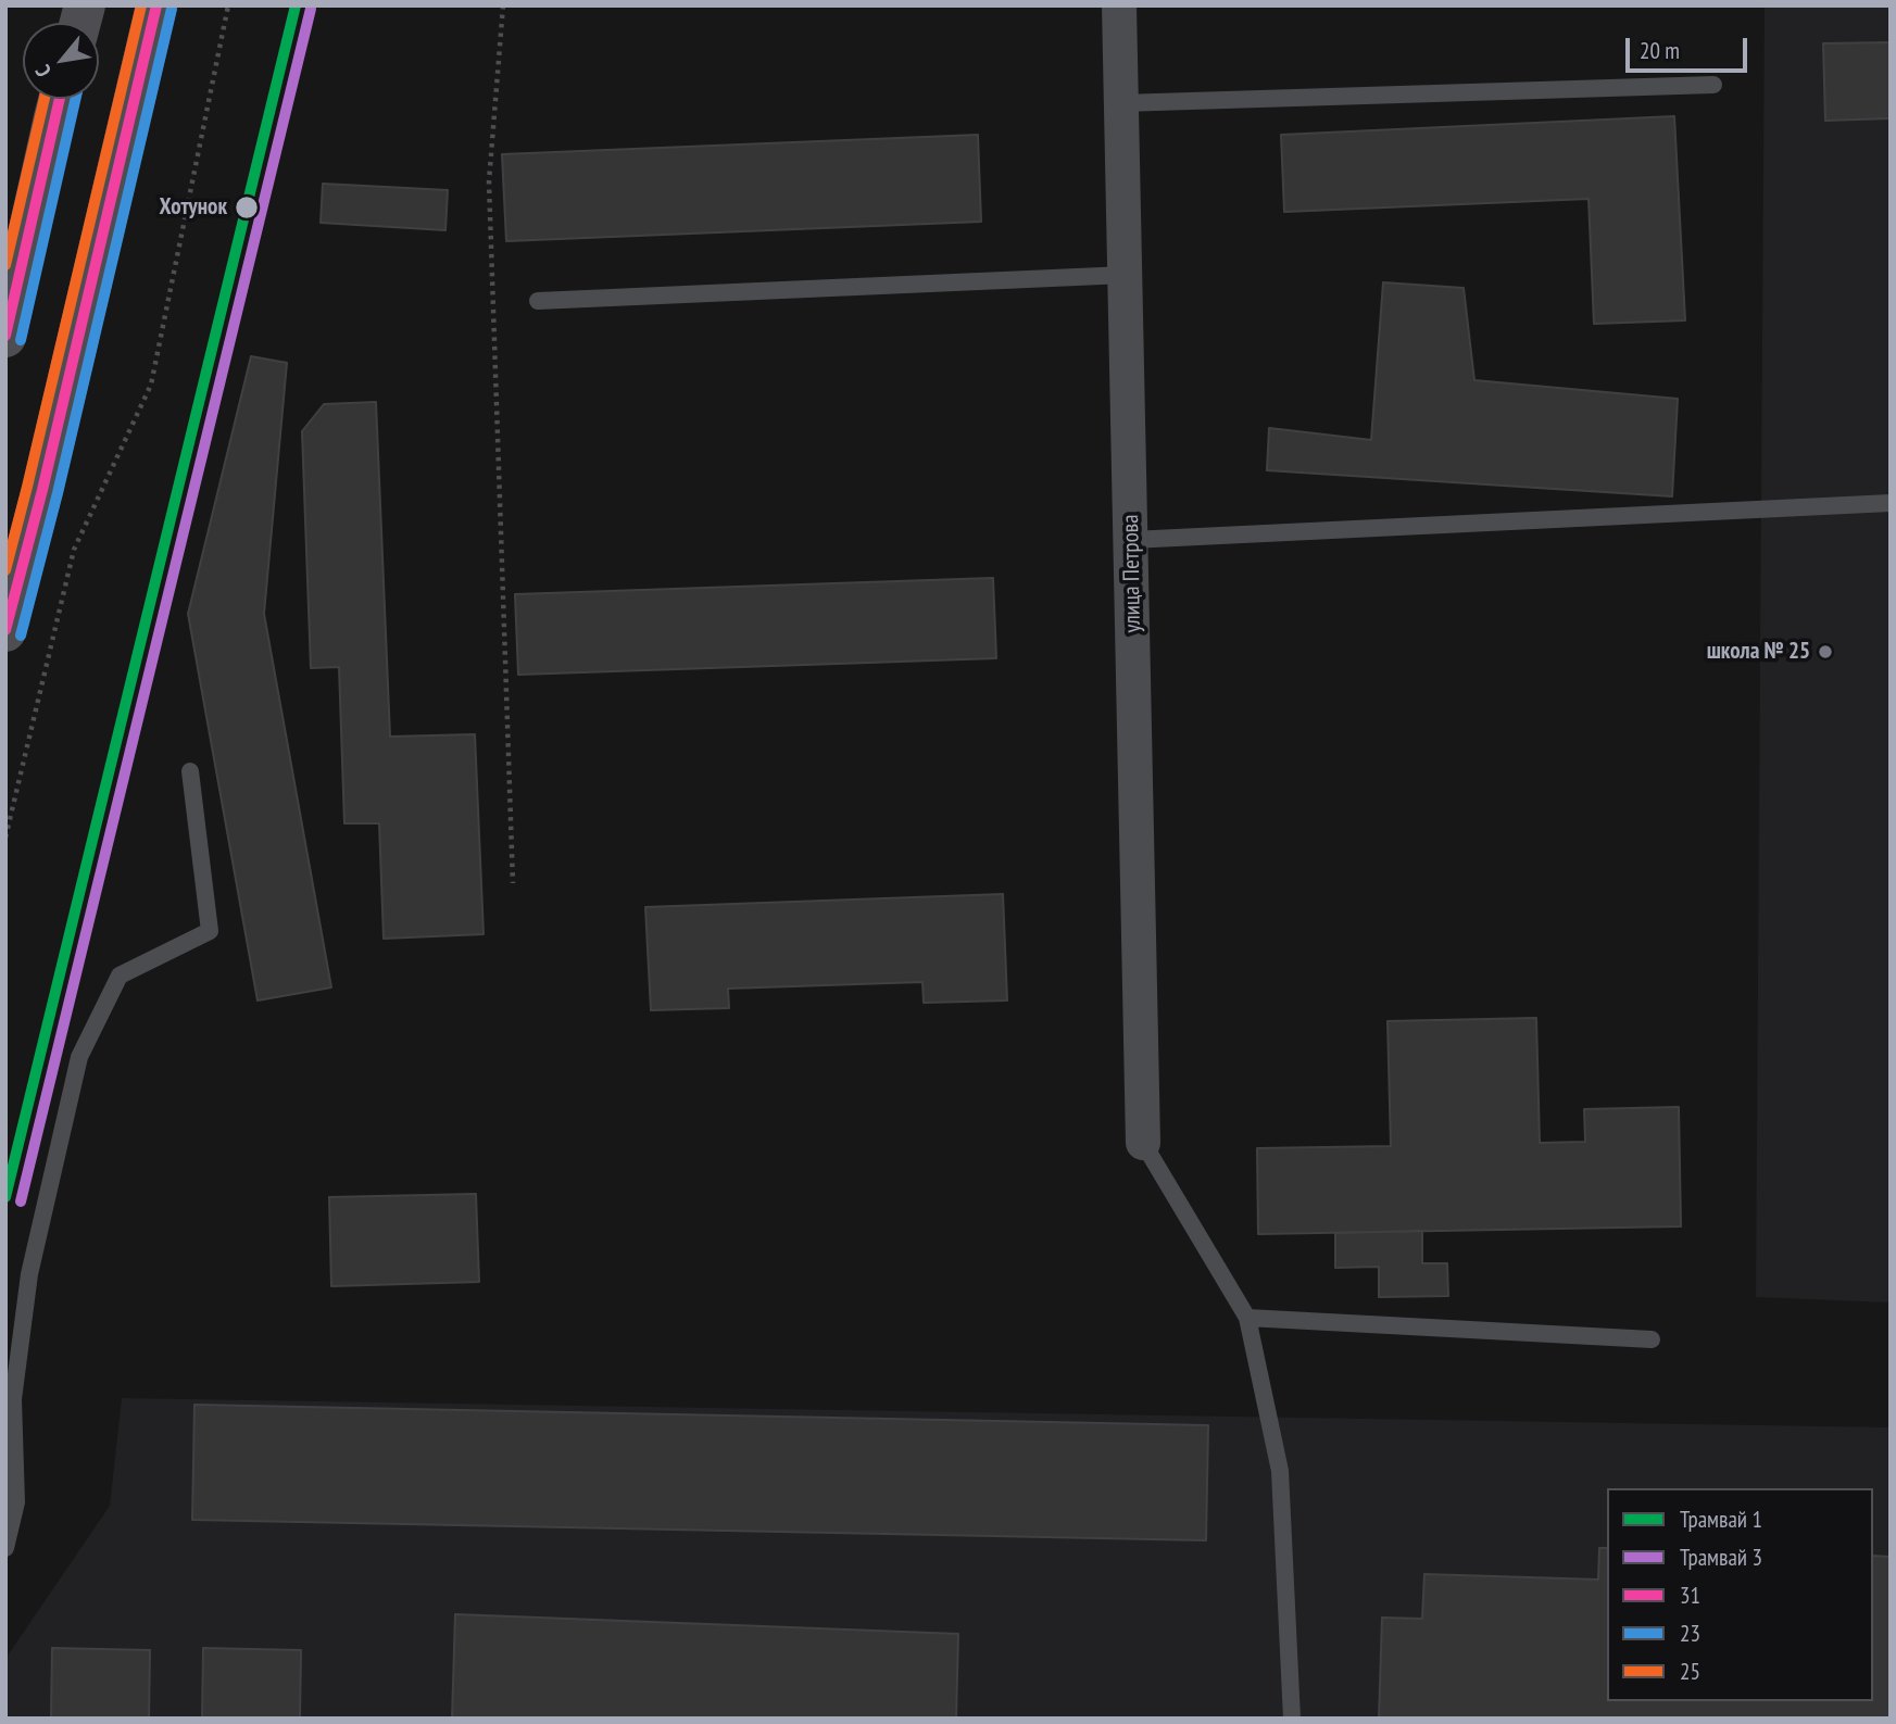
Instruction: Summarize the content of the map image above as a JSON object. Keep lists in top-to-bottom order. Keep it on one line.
{"streets":{"street":["улица Петрова"]},"places":["Хотунок","школа № 25"],"lines":["tram line 1","transit line 31","transit line 25","tram line 3","transit line 23"],"legend":["Трамвай 1","Трамвай 3","31","23","25"],"scale_bar":"20 m","north":"bottom left"}
